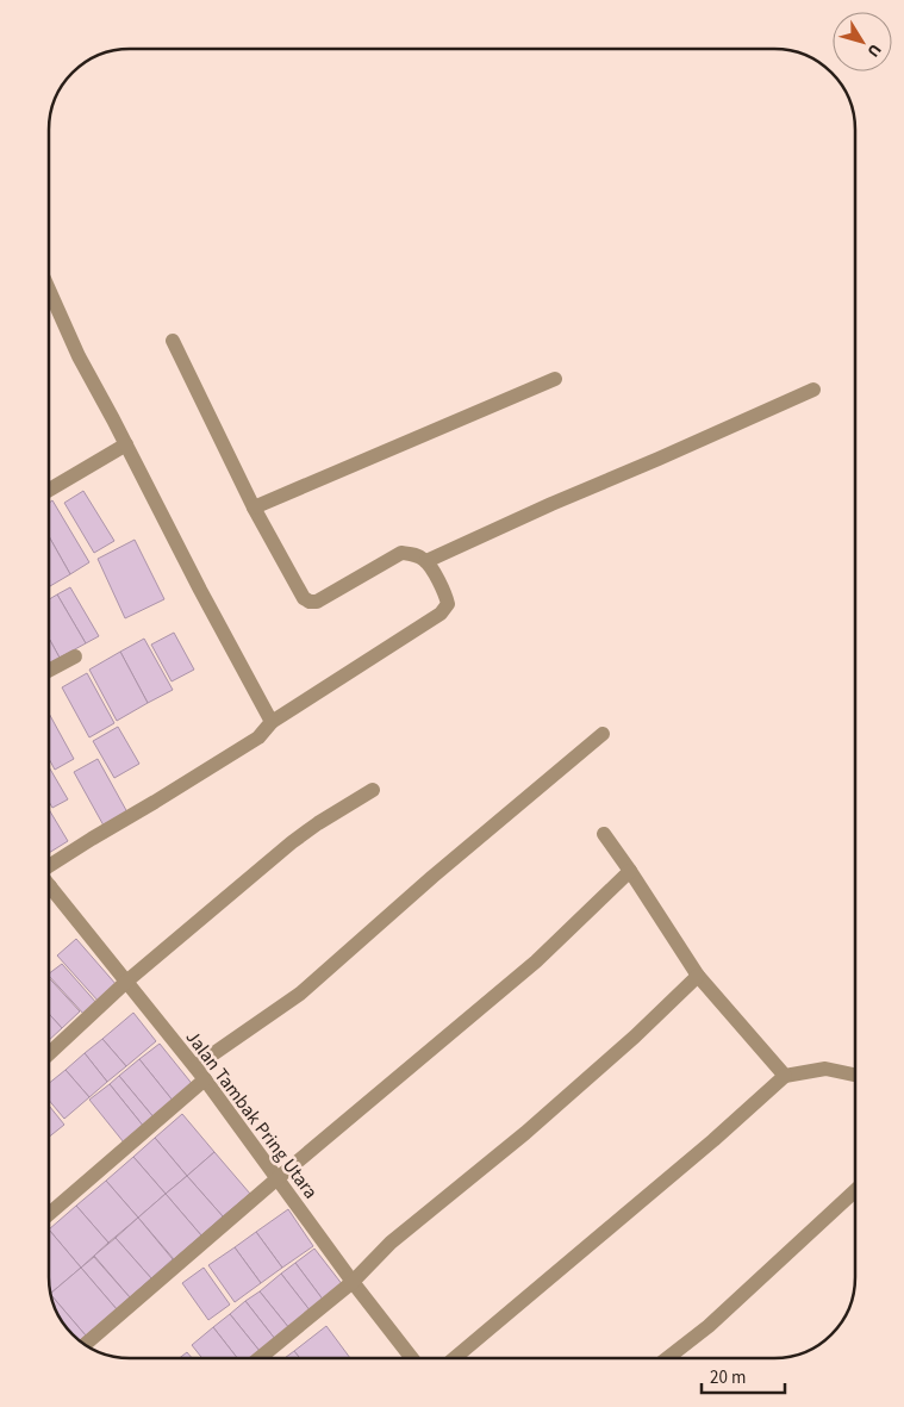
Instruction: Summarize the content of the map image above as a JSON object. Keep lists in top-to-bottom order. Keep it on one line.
{"streets":{"street":["Jalan Tambak Pring Utara"]},"scale_bar":"20 m","north":"bottom right"}
